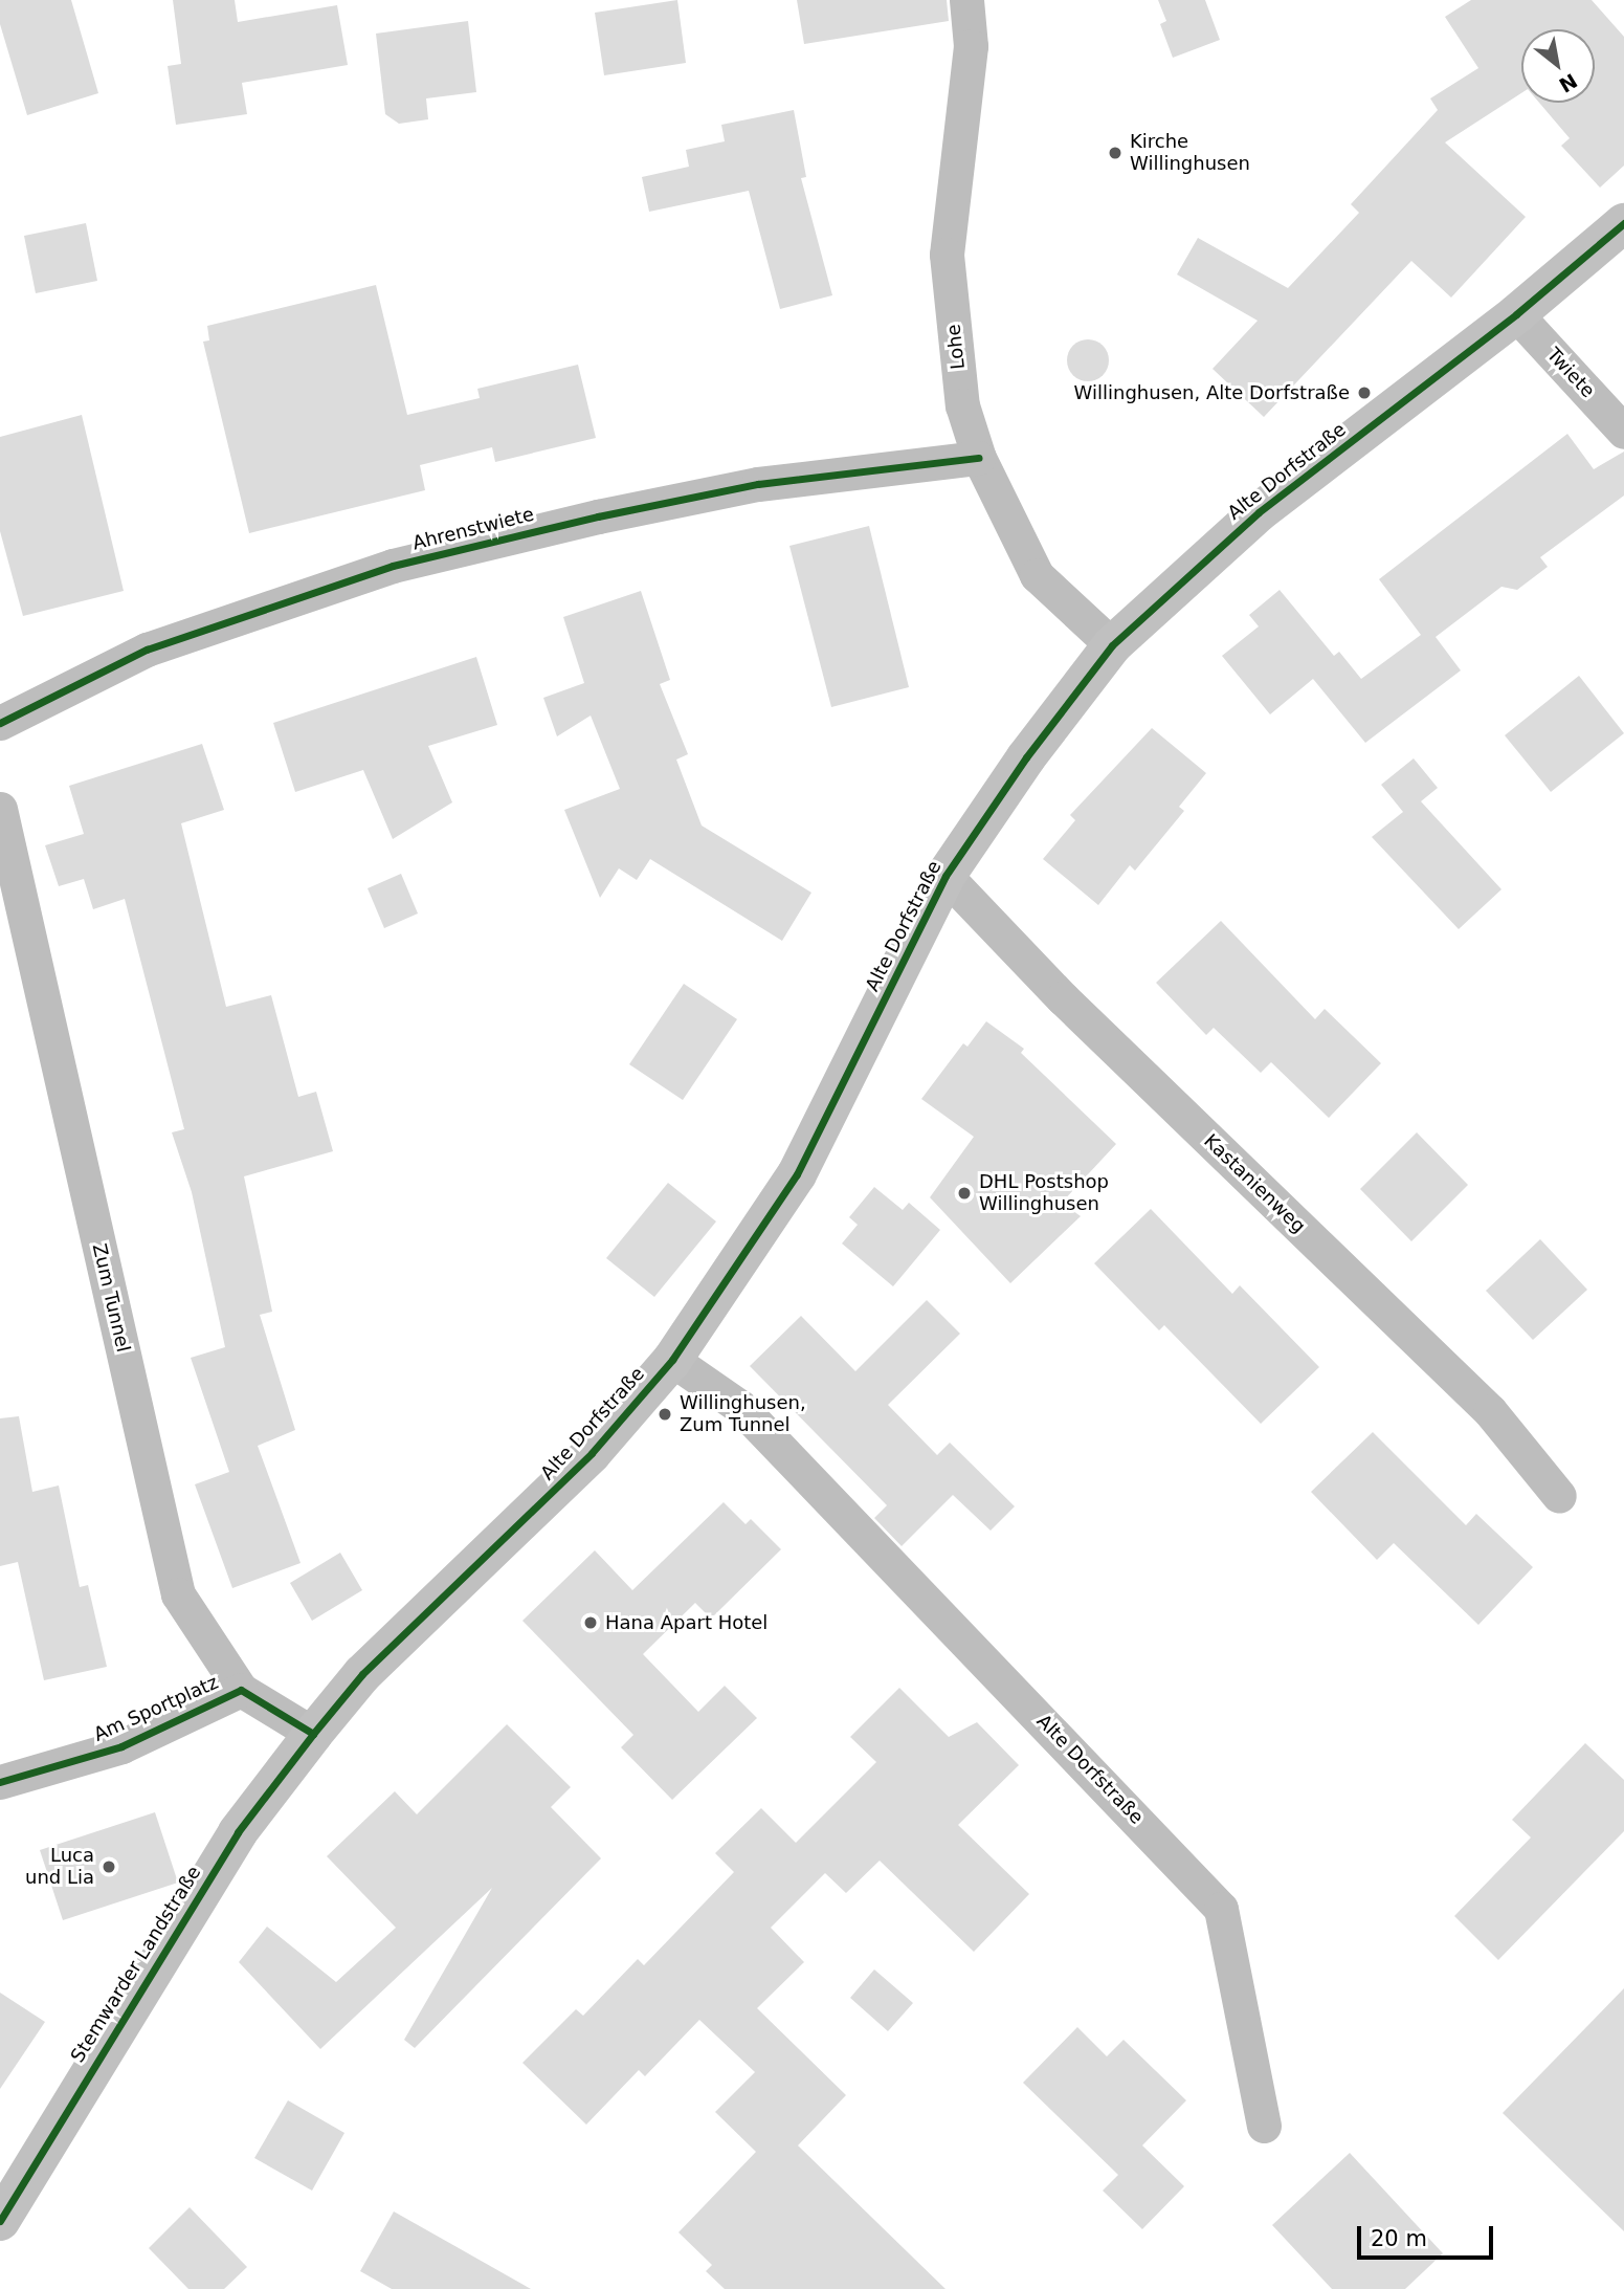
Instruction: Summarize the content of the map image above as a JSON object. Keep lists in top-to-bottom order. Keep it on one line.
{"streets":{"street":["Lohe","Twiete","Alte Dorfstraße","Ahrenstwiete","Kastanienweg","Zum Tunnel","Am Sportplatz","Stemwarder Landstraße"]},"crossings":[["Lohe","Alte Dorfstraße"],["Lohe","Ahrenstwiete"],["Twiete","Alte Dorfstraße"],["Alte Dorfstraße","Kastanienweg"],["Alte Dorfstraße","Zum Tunnel"],["Alte Dorfstraße","Stemwarder Landstraße"],["Zum Tunnel","Am Sportplatz"],["Zum Tunnel","Stemwarder Landstraße"]],"places":["Kirche Willinghusen","Willinghusen, Alte Dorfstraße","DHL Postshop Willinghusen","Willinghusen, Zum Tunnel","Hana Apart Hotel","Luca und Lia"],"scale_bar":"20 m","north":"bottom right"}
